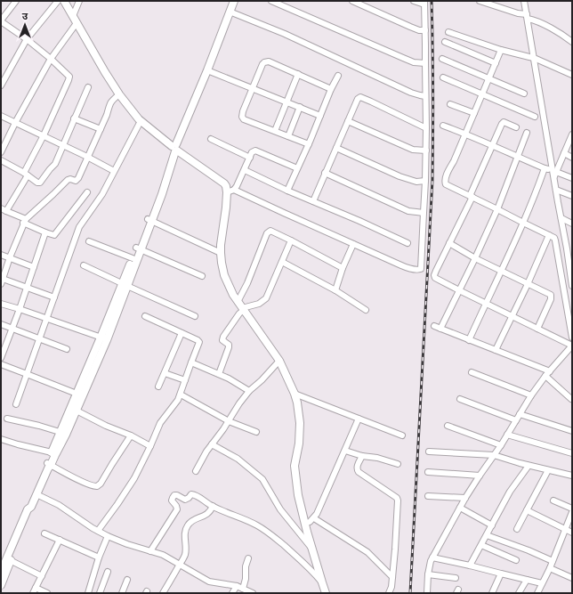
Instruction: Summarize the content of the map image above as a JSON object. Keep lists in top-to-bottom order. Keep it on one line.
{"north":"top"}
